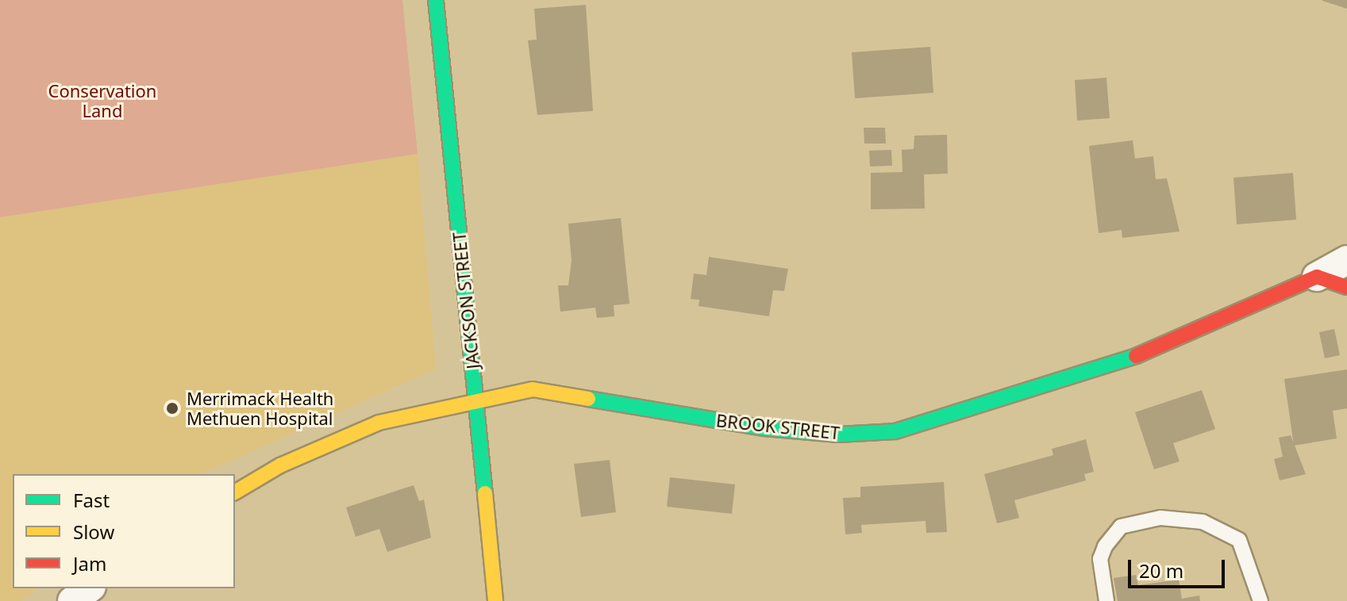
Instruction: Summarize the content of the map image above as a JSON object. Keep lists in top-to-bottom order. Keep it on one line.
{"streets":{"street":["JACKSON STREET","BROOK STREET"]},"crossings":[["JACKSON STREET","BROOK STREET"]],"parks":["Conservation Land"],"places":["Merrimack Health Methuen Hospital"],"legend":["Fast","Slow","Jam"],"scale_bar":"20 m"}
